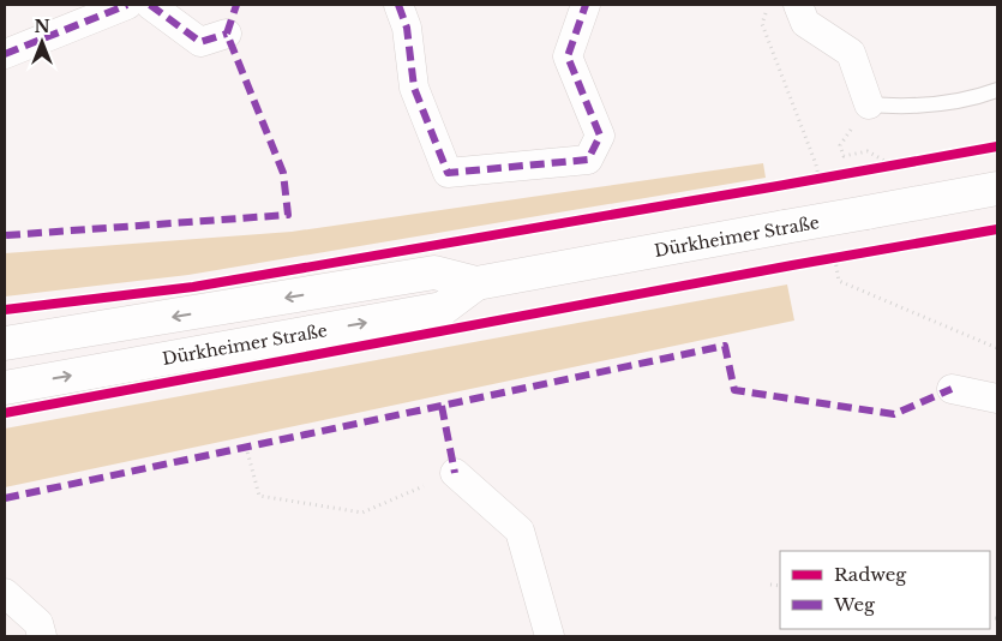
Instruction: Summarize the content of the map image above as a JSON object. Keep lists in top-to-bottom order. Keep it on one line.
{"streets":{"street":["Dürkheimer Straße"]},"legend":["Radweg","Weg"],"north":"top"}
